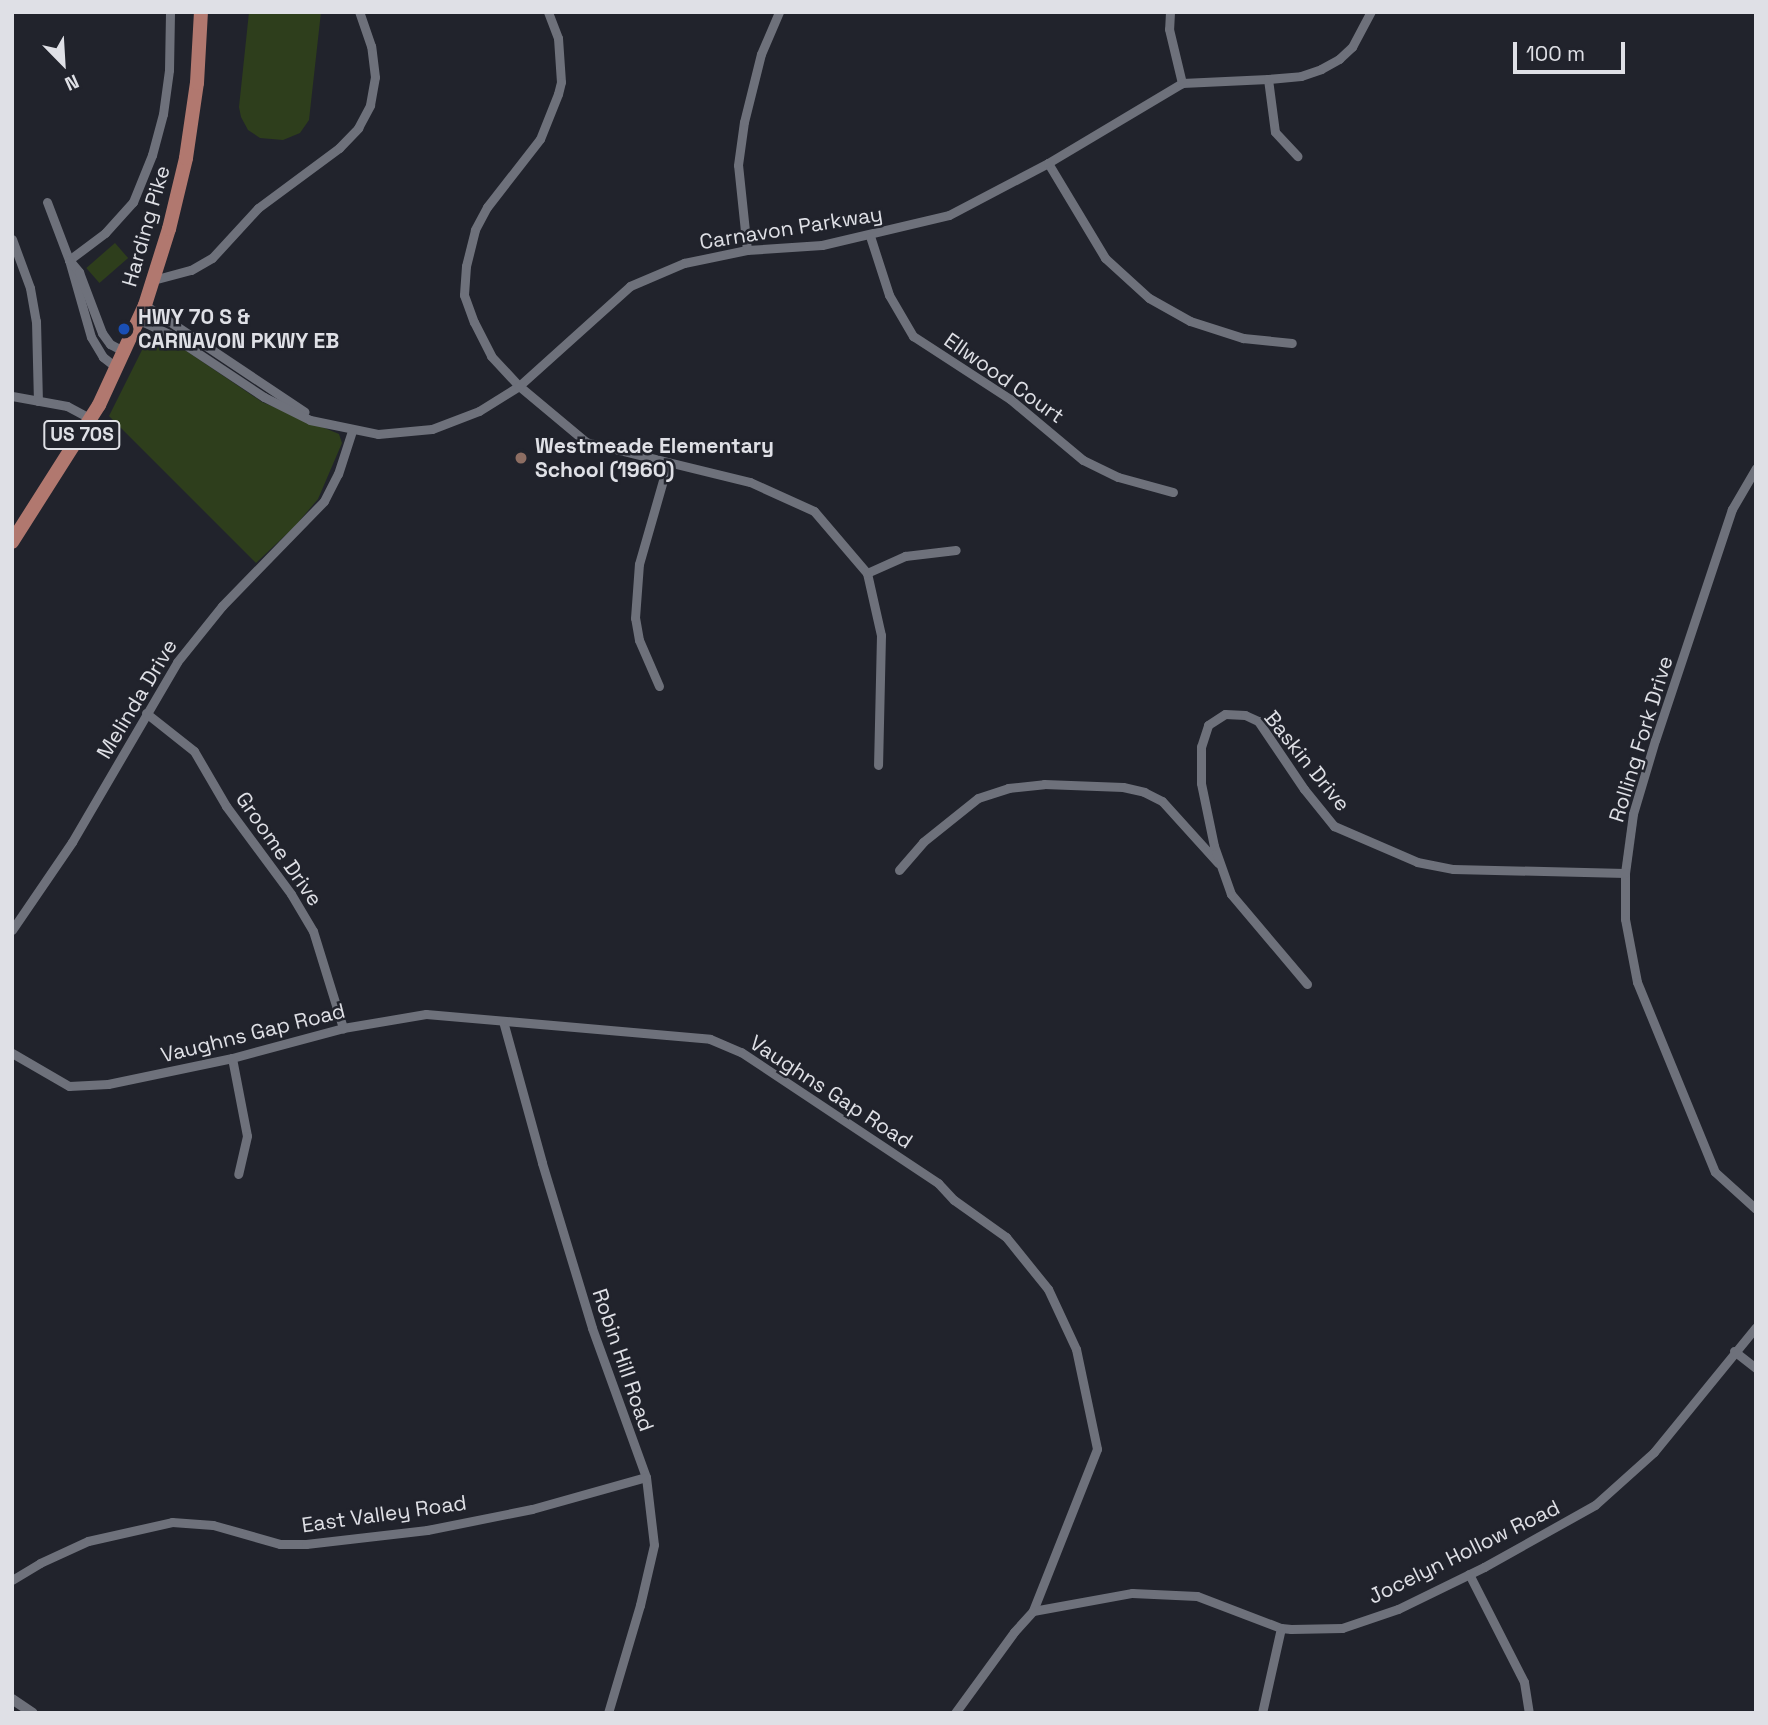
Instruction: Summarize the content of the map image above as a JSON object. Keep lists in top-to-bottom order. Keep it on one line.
{"streets":{"main road":["Harding Pike","US 70S"],"street":["Carnavon Parkway","Ellwood Court","Melinda Drive","Rolling Fork Drive","Baskin Drive","Groome Drive","Vaughns Gap Road","Robin Hill Road","East Valley Road","Jocelyn Hollow Road"]},"crossings":[["Harding Pike","Carnavon Parkway"],["Carnavon Parkway","Ellwood Court"],["Carnavon Parkway","Melinda Drive"],["Melinda Drive","Groome Drive"],["Rolling Fork Drive","Baskin Drive"],["Groome Drive","Vaughns Gap Road"],["Vaughns Gap Road","Robin Hill Road"],["Vaughns Gap Road","Jocelyn Hollow Road"],["Robin Hill Road","East Valley Road"]],"places":["HWY 70 S & CARNAVON PKWY EB","Westmeade Elementary School (1960)"],"scale_bar":"100 m","north":"bottom right"}
